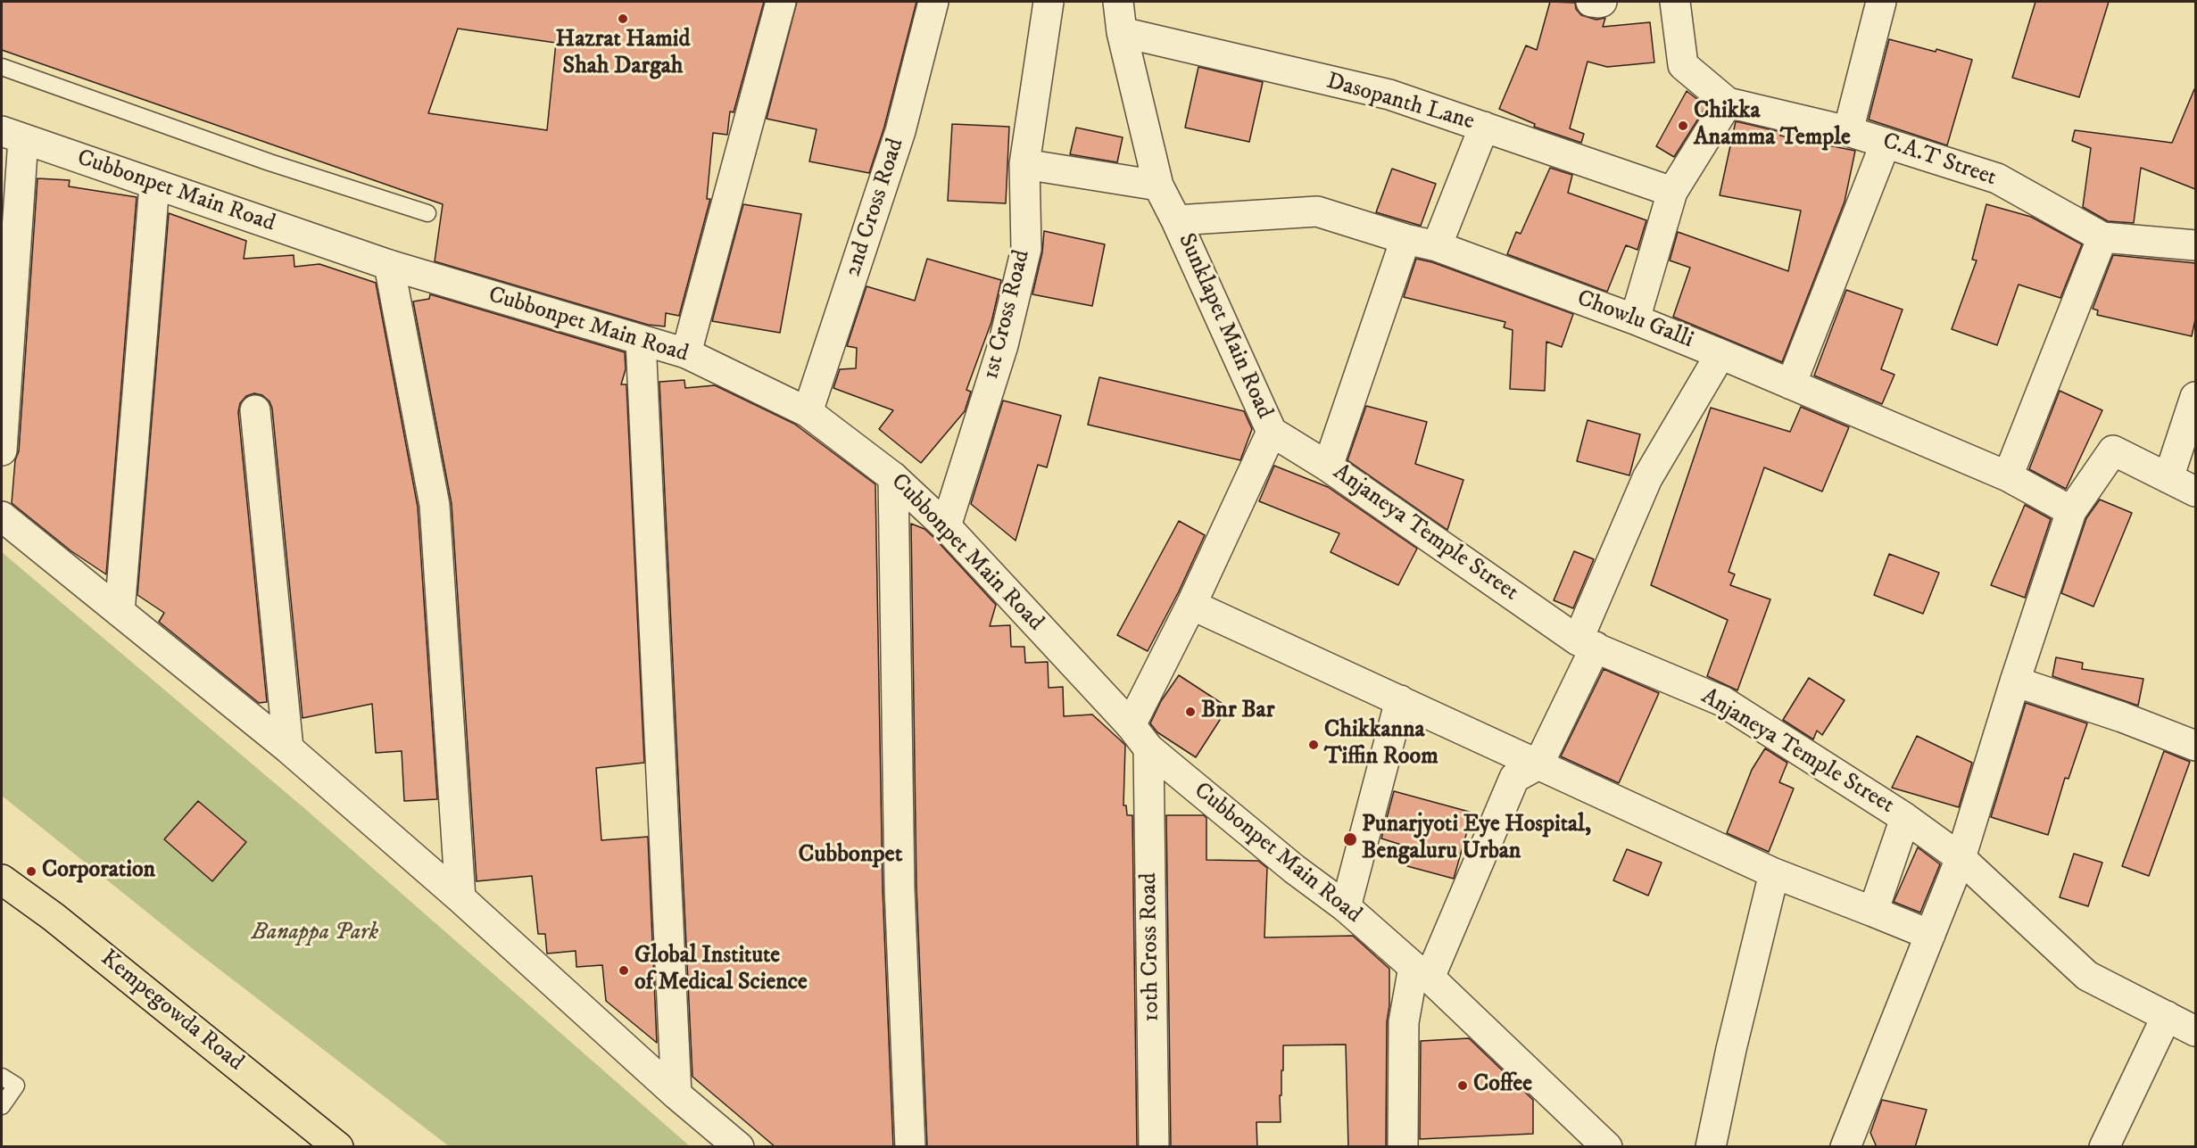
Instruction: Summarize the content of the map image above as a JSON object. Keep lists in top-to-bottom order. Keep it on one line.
{"streets":{"main road":["Kempegowda Road"],"street":["Dasopanth Lane","C.A.T Street","Cubbonpet Main Road","2nd Cross Road","1st Cross Road","Chowlu Galli","Sunklapet Main Road","Anjaneya Temple Street","10th Cross Road"]},"crossings":[["Dasopanth Lane","Sunklapet Main Road"],["Cubbonpet Main Road","2nd Cross Road"],["Cubbonpet Main Road","1st Cross Road"],["Cubbonpet Main Road","Sunklapet Main Road"],["Cubbonpet Main Road","10th Cross Road"],["Chowlu Galli","Sunklapet Main Road"],["Sunklapet Main Road","Anjaneya Temple Street"]],"districts":["Cubbonpet"],"parks":["Banappa Park"],"places":["Hazrat Hamid Shah Dargah","Chikka Anamma Temple","Bnr Bar","Chikkanna Tiffin Room","Punarjyoti Eye Hospital, Bengaluru Urban","Corporation","Global Institute of Medical Science","Coffee"]}
